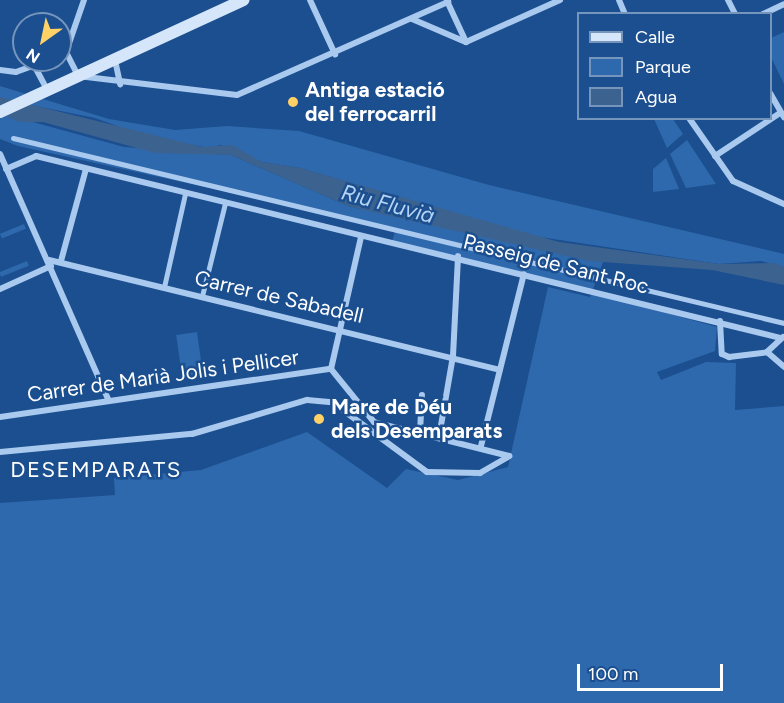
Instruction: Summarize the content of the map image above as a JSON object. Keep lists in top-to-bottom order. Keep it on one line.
{"streets":{"street":["Passeig de Sant Roc","Carrer de Sabadell","Carrer de Marià Jolis i Pellicer"]},"districts":["DESEMPARATS"],"water":["Riu Fluvià"],"places":["Antiga estació del ferrocarril","Mare de Déu dels Desemparats"],"legend":["Calle","Parque","Agua"],"scale_bar":"100 m","north":"bottom left"}
